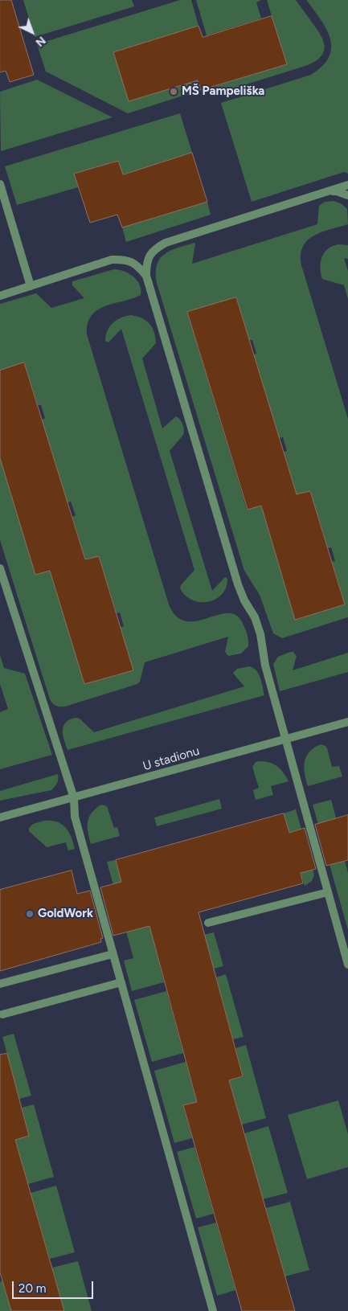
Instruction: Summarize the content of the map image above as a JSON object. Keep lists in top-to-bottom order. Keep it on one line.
{"streets":{"street":["U stadionu"]},"places":["MŠ Pampeliška","GoldWork"],"scale_bar":"20 m","north":"bottom right"}
